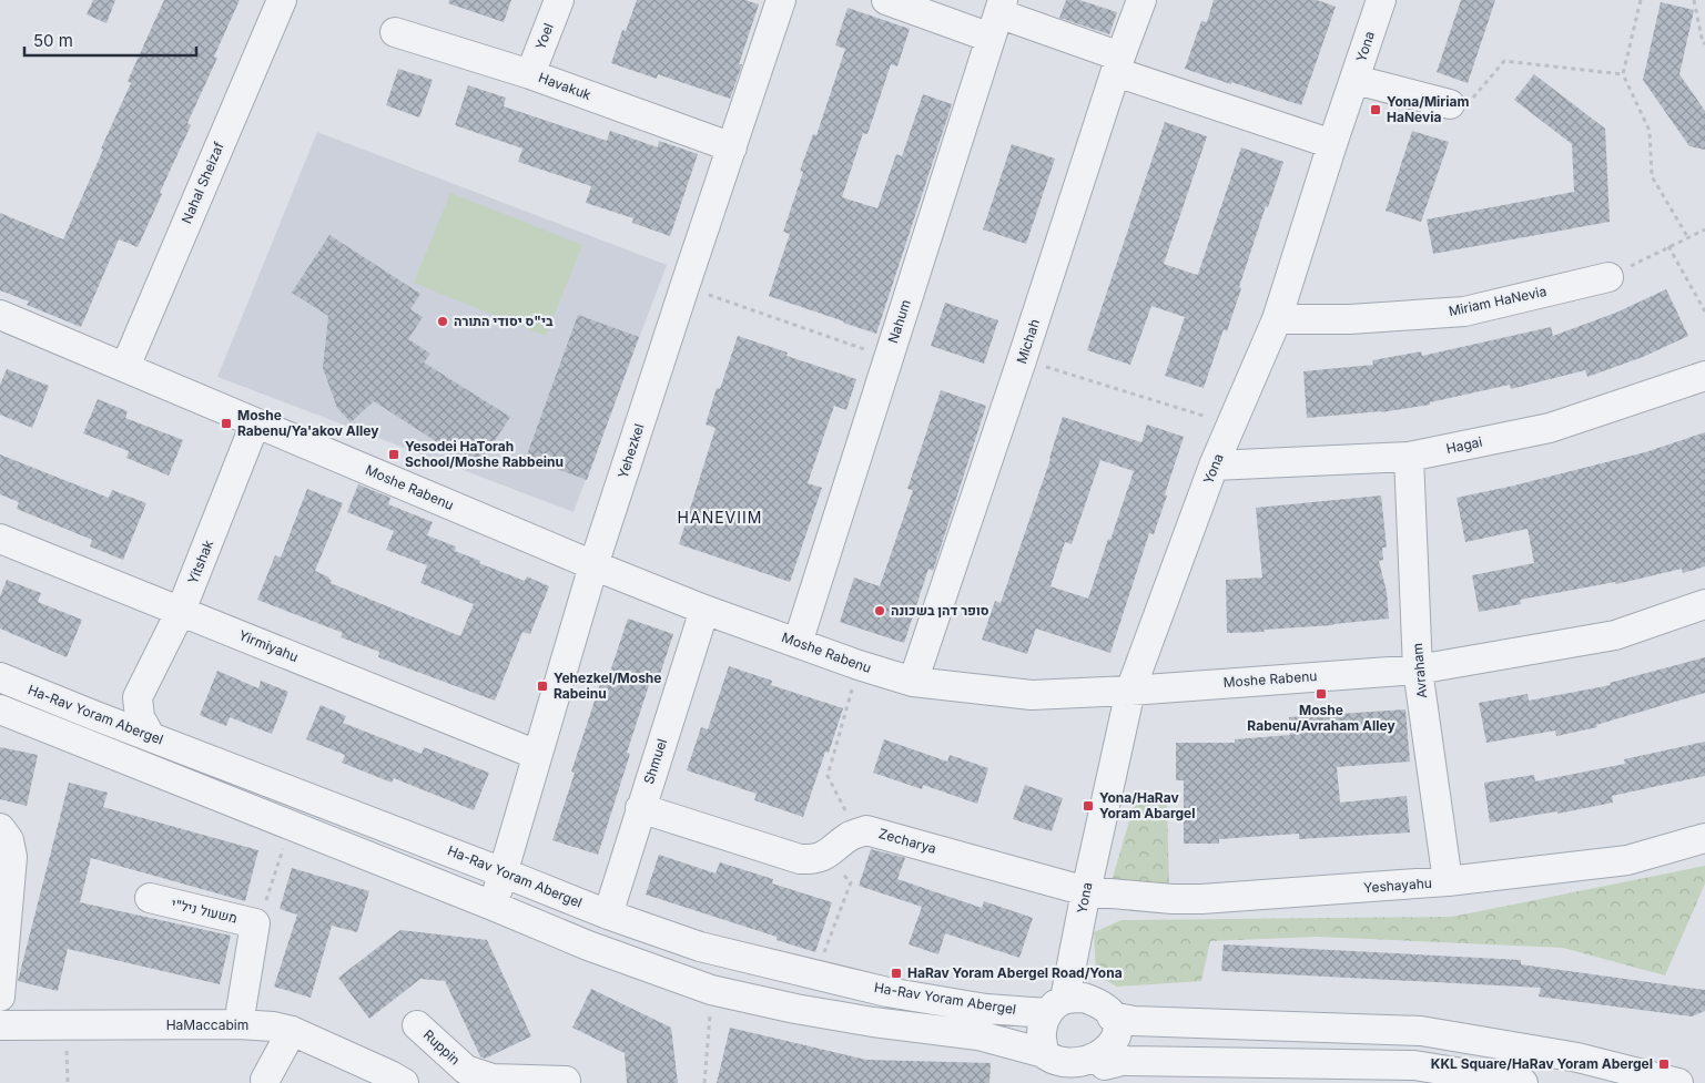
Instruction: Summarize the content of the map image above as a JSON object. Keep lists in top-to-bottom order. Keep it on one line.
{"streets":{"street":["Yoel","Yona","Havakuk","Nahal Sheizaf","Miriam HaNevia","Nahum","Michah","Hagai","Yehezkel","Moshe Rabenu","Yitshak","Yirmiyahu","Avraham","Ha-Rav Yoram Abergel","Shmuel","Zecharya","Yeshayahu","משעול ניל\"י","HaMaccabim","Ruppin"]},"crossings":[["Yoel","Havakuk"],["Yona","Miriam HaNevia"],["Yona","Hagai"],["Yona","Moshe Rabenu"],["Yona","Ha-Rav Yoram Abergel"],["Yona","Zecharya"],["Yona","Yeshayahu"],["Havakuk","Yehezkel"],["Nahal Sheizaf","Moshe Rabenu"],["Nahum","Moshe Rabenu"],["Michah","Moshe Rabenu"],["Hagai","Avraham"],["Yehezkel","Moshe Rabenu"],["Yehezkel","Yirmiyahu"],["Yehezkel","Ha-Rav Yoram Abergel"],["Moshe Rabenu","Yitshak"],["Moshe Rabenu","Avraham"],["Moshe Rabenu","Shmuel"],["Yitshak","Yirmiyahu"],["Avraham","Yeshayahu"],["Ha-Rav Yoram Abergel","Shmuel"],["Zecharya","Yeshayahu"],["משעול ניל\"י","HaMaccabim"]],"districts":["HANEVIIM"],"places":{"transit":["Yona/Miriam HaNevia","Moshe Rabenu/Ya'akov Alley","Yesodei HaTorah School/Moshe Rabbeinu","Yehezkel/Moshe Rabeinu","Moshe Rabenu/Avraham Alley","Yona/HaRav Yoram Abargel","HaRav Yoram Abergel Road/Yona","KKL Square/HaRav Yoram Abergel"],"other":["בי\"ס יסודי התורה","סופר דהן בשכונה"]},"scale_bar":"50 m"}
